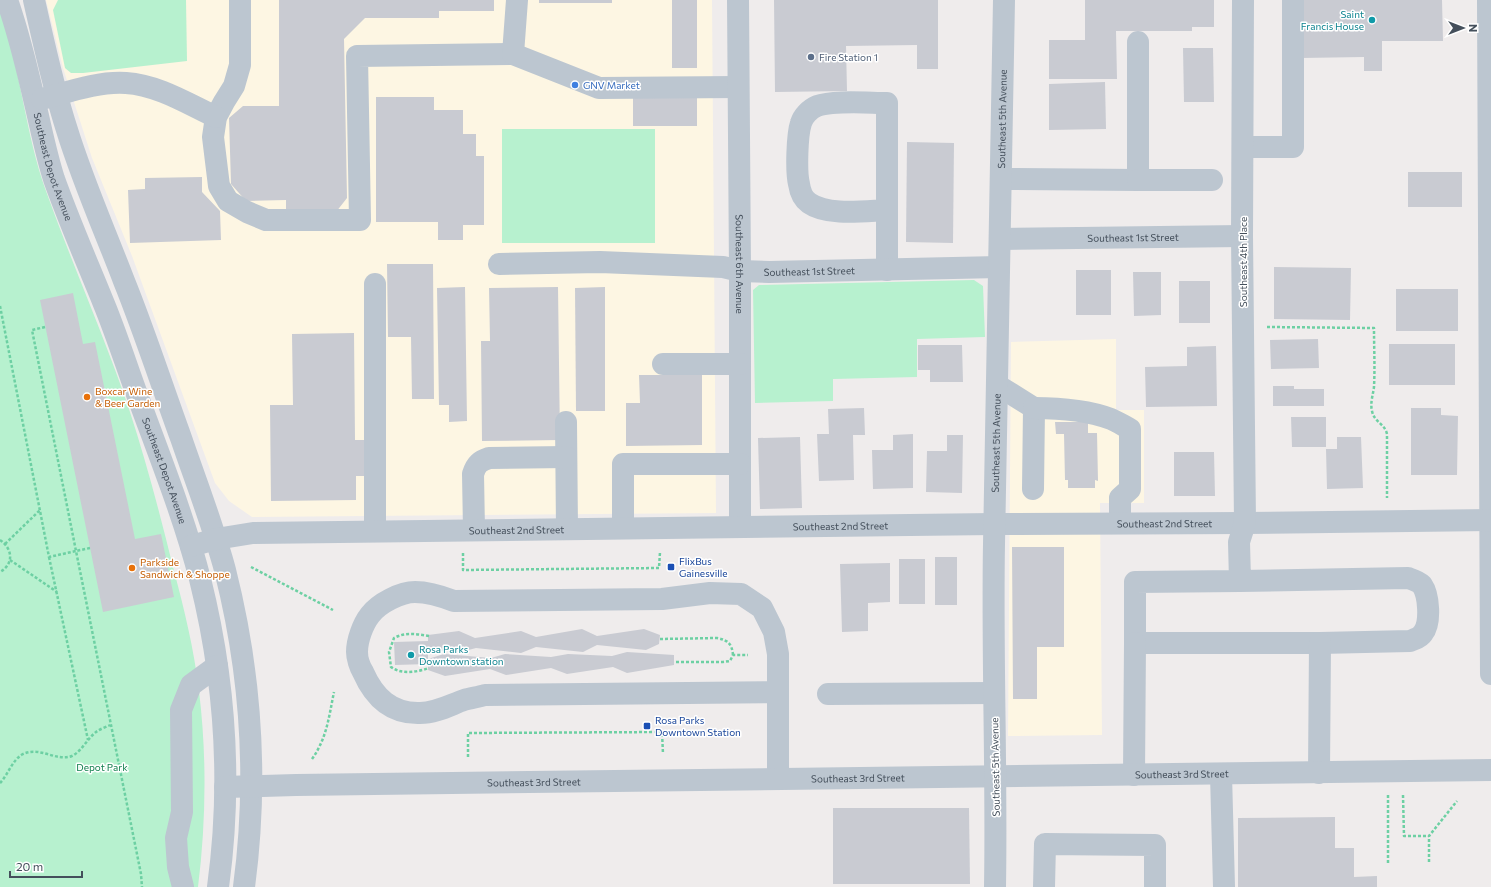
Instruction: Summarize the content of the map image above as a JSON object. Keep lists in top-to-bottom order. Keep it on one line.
{"streets":{"street":["Southeast 5th Avenue","Southeast Depot Avenue","Southeast 1st Street","Southeast 4th Place","Southeast 6th Avenue","Southeast 2nd Street","Southeast 3rd Street"]},"crossings":[["Southeast 5th Avenue","Southeast 1st Street"],["Southeast 5th Avenue","Southeast 2nd Street"],["Southeast 5th Avenue","Southeast 3rd Street"],["Southeast Depot Avenue","Southeast 2nd Street"],["Southeast Depot Avenue","Southeast 3rd Street"],["Southeast 1st Street","Southeast 4th Place"],["Southeast 1st Street","Southeast 6th Avenue"],["Southeast 4th Place","Southeast 2nd Street"],["Southeast 6th Avenue","Southeast 2nd Street"]],"parks":["Depot Park"],"places":{"other":["Saint Francis House","Fire Station 1","GNV Market","Boxcar Wine & Beer Garden","Parkside Sandwich & Shoppe","Rosa Parks Downtown station"],"transit":["FlixBus Gainesville","Rosa Parks Downtown Station"]},"scale_bar":"20 m","north":"right"}
